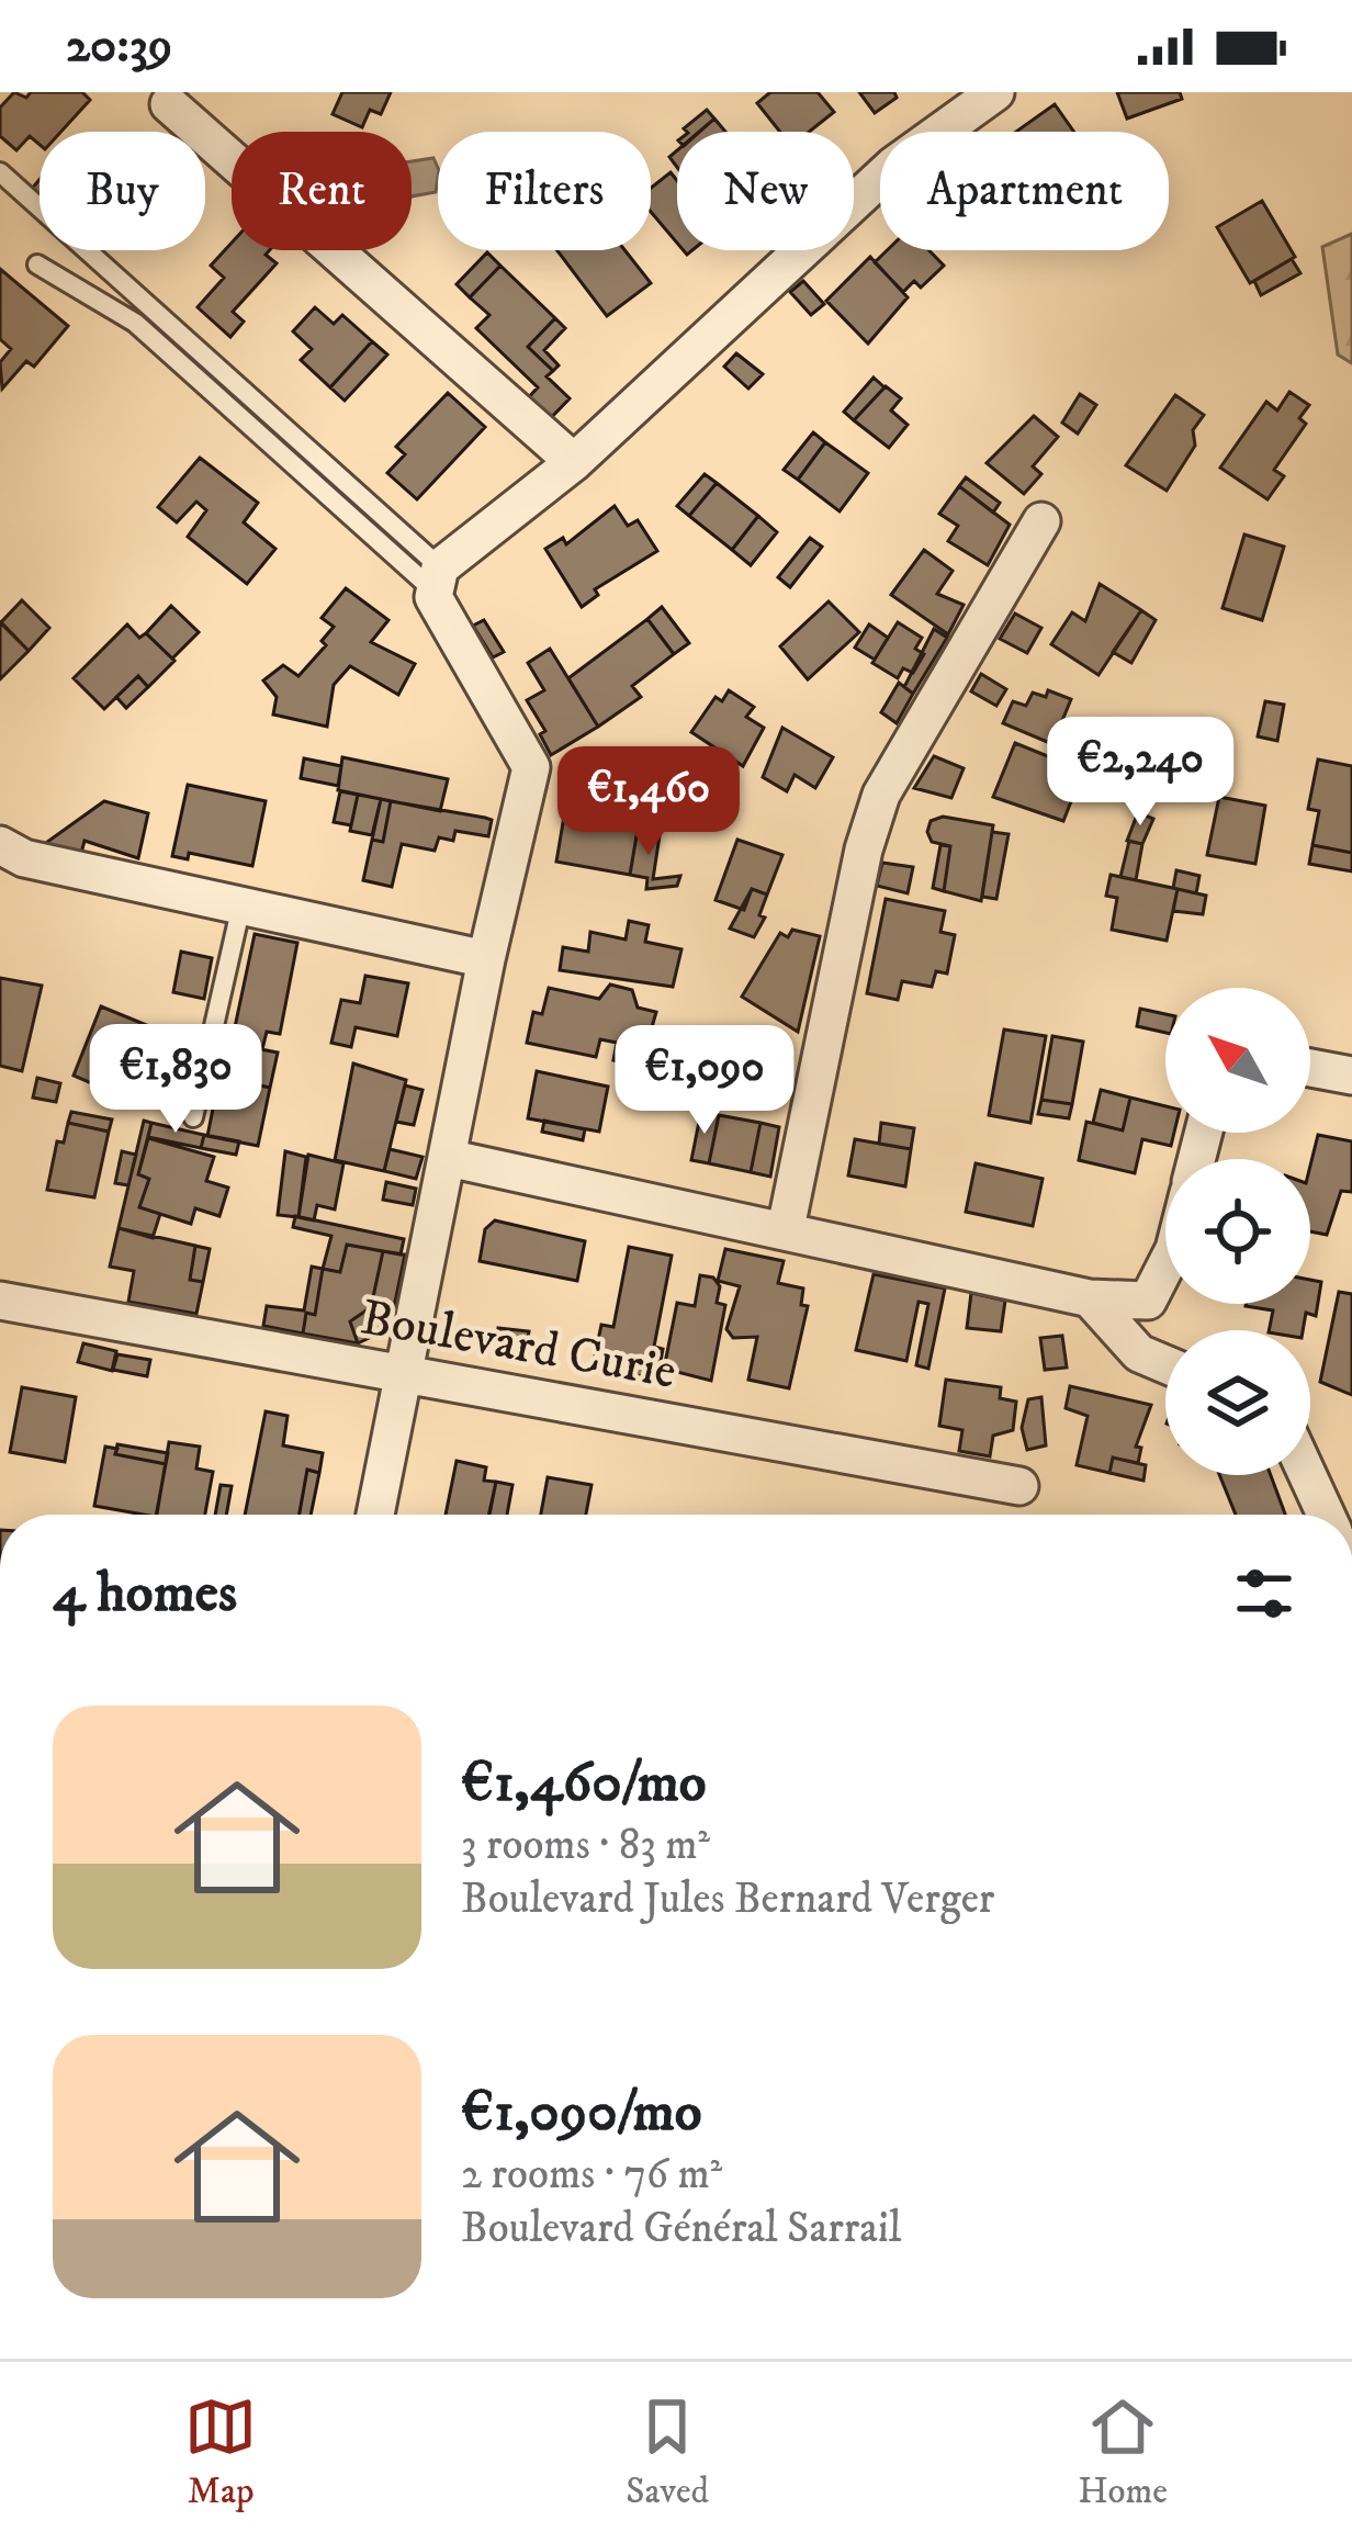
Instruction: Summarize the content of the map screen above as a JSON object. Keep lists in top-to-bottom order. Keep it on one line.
{"streets":{"street":["Boulevard Curie"]},"north":"top left","page":{"status":"20:39","chip":["Buy","Rent","Filters","New","Apartment"],"price":["€2,240","€1,460","€1,830","€1,090"],"heading":"4 homes","list":[{"name":"€1,460/mo","note":"3 rooms · 83 m² · Boulevard Jules Bernard Verger"},{"name":"€1,090/mo","note":"2 rooms · 76 m² · Boulevard Général Sarrail"}],"tabs":["Map","Saved","Home"]}}
